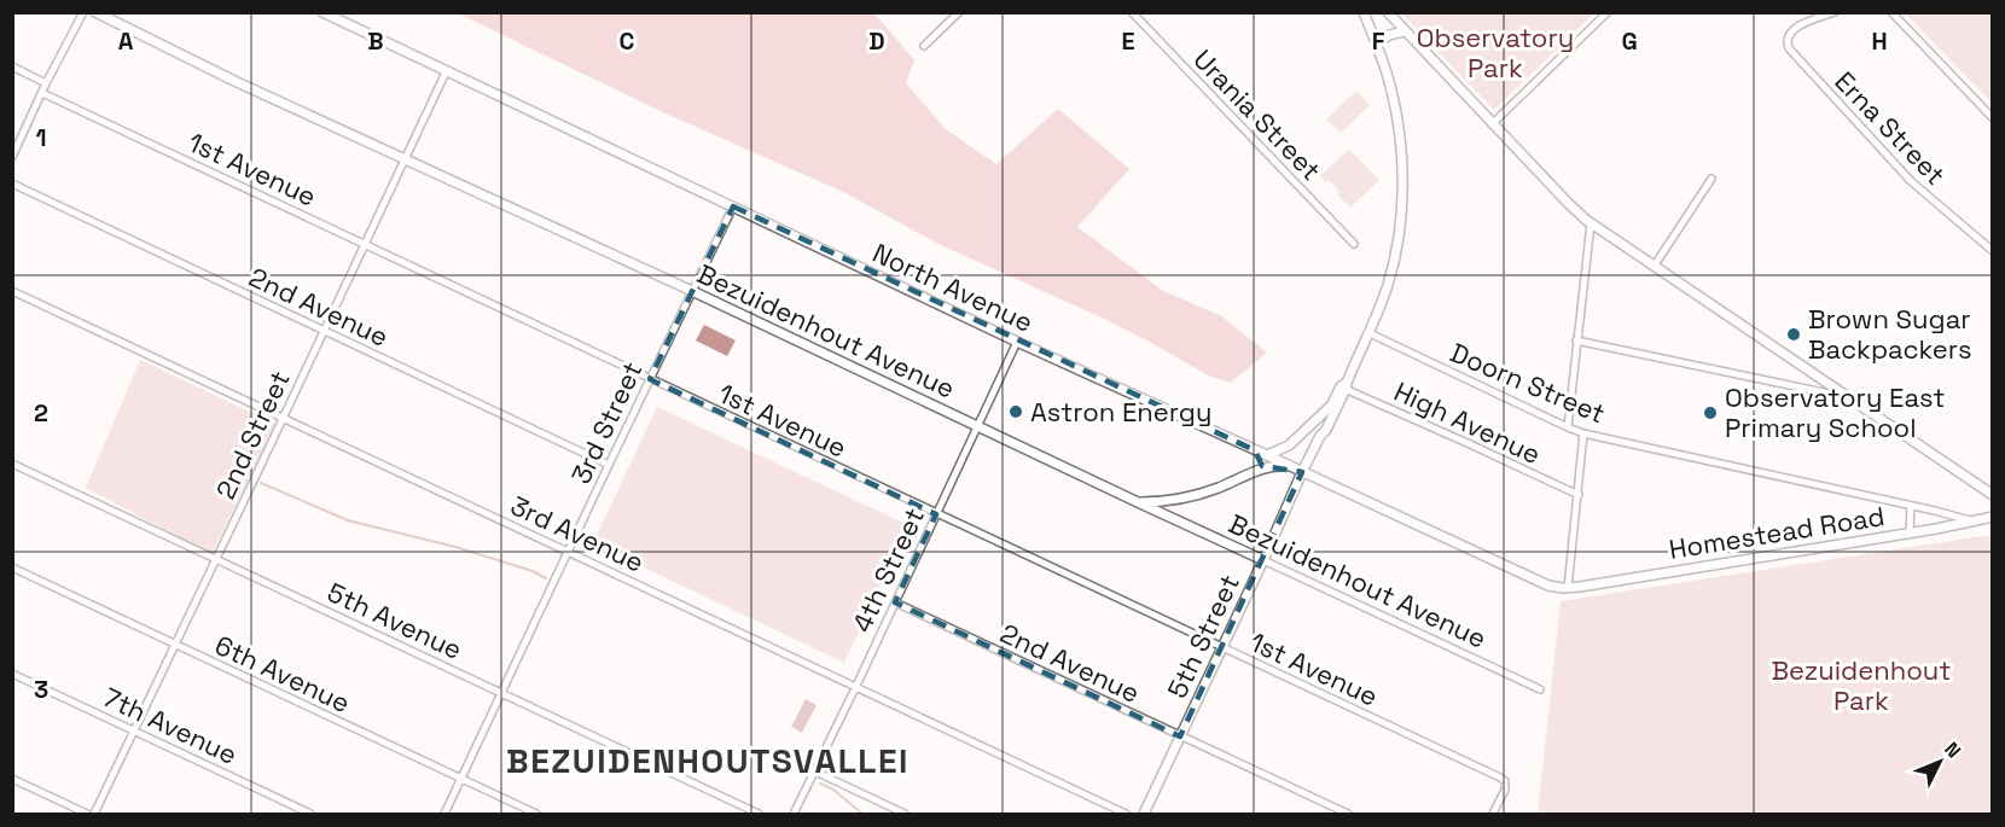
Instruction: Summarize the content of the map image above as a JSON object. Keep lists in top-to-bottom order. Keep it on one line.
{"streets":{"street":["Urania Street","Erna Street","1st Avenue","North Avenue","2nd Avenue","Bezuidenhout Avenue","Doorn Street","3rd Street","High Avenue","2nd Street","Homestead Road","3rd Avenue","4th Street","5th Avenue","5th Street","6th Avenue","7th Avenue"]},"crossings":[["1st Avenue","3rd Street"],["1st Avenue","2nd Street"],["1st Avenue","4th Street"],["1st Avenue","5th Street"],["North Avenue","3rd Street"],["North Avenue","2nd Street"],["North Avenue","Homestead Road"],["North Avenue","4th Street"],["North Avenue","5th Street"],["2nd Avenue","3rd Street"],["2nd Avenue","2nd Street"],["2nd Avenue","4th Street"],["2nd Avenue","5th Street"],["Bezuidenhout Avenue","3rd Street"],["Bezuidenhout Avenue","2nd Street"],["Bezuidenhout Avenue","4th Street"],["Bezuidenhout Avenue","5th Street"],["Doorn Street","Homestead Road"],["3rd Street","3rd Avenue"],["3rd Street","5th Avenue"],["3rd Street","6th Avenue"],["High Avenue","5th Street"],["2nd Street","3rd Avenue"],["2nd Street","5th Avenue"],["2nd Street","6th Avenue"],["2nd Street","7th Avenue"],["3rd Avenue","4th Street"]],"districts":["BEZUIDENHOUTSVALLEI"],"parks":["Observatory Park","Bezuidenhout Park"],"places":["Brown Sugar Backpackers","Astron Energy","Observatory East Primary School"],"north":"top right","grid":{"columns":["A","B","C","D","E","F","G","H"],"rows":["1","2","3"]}}
